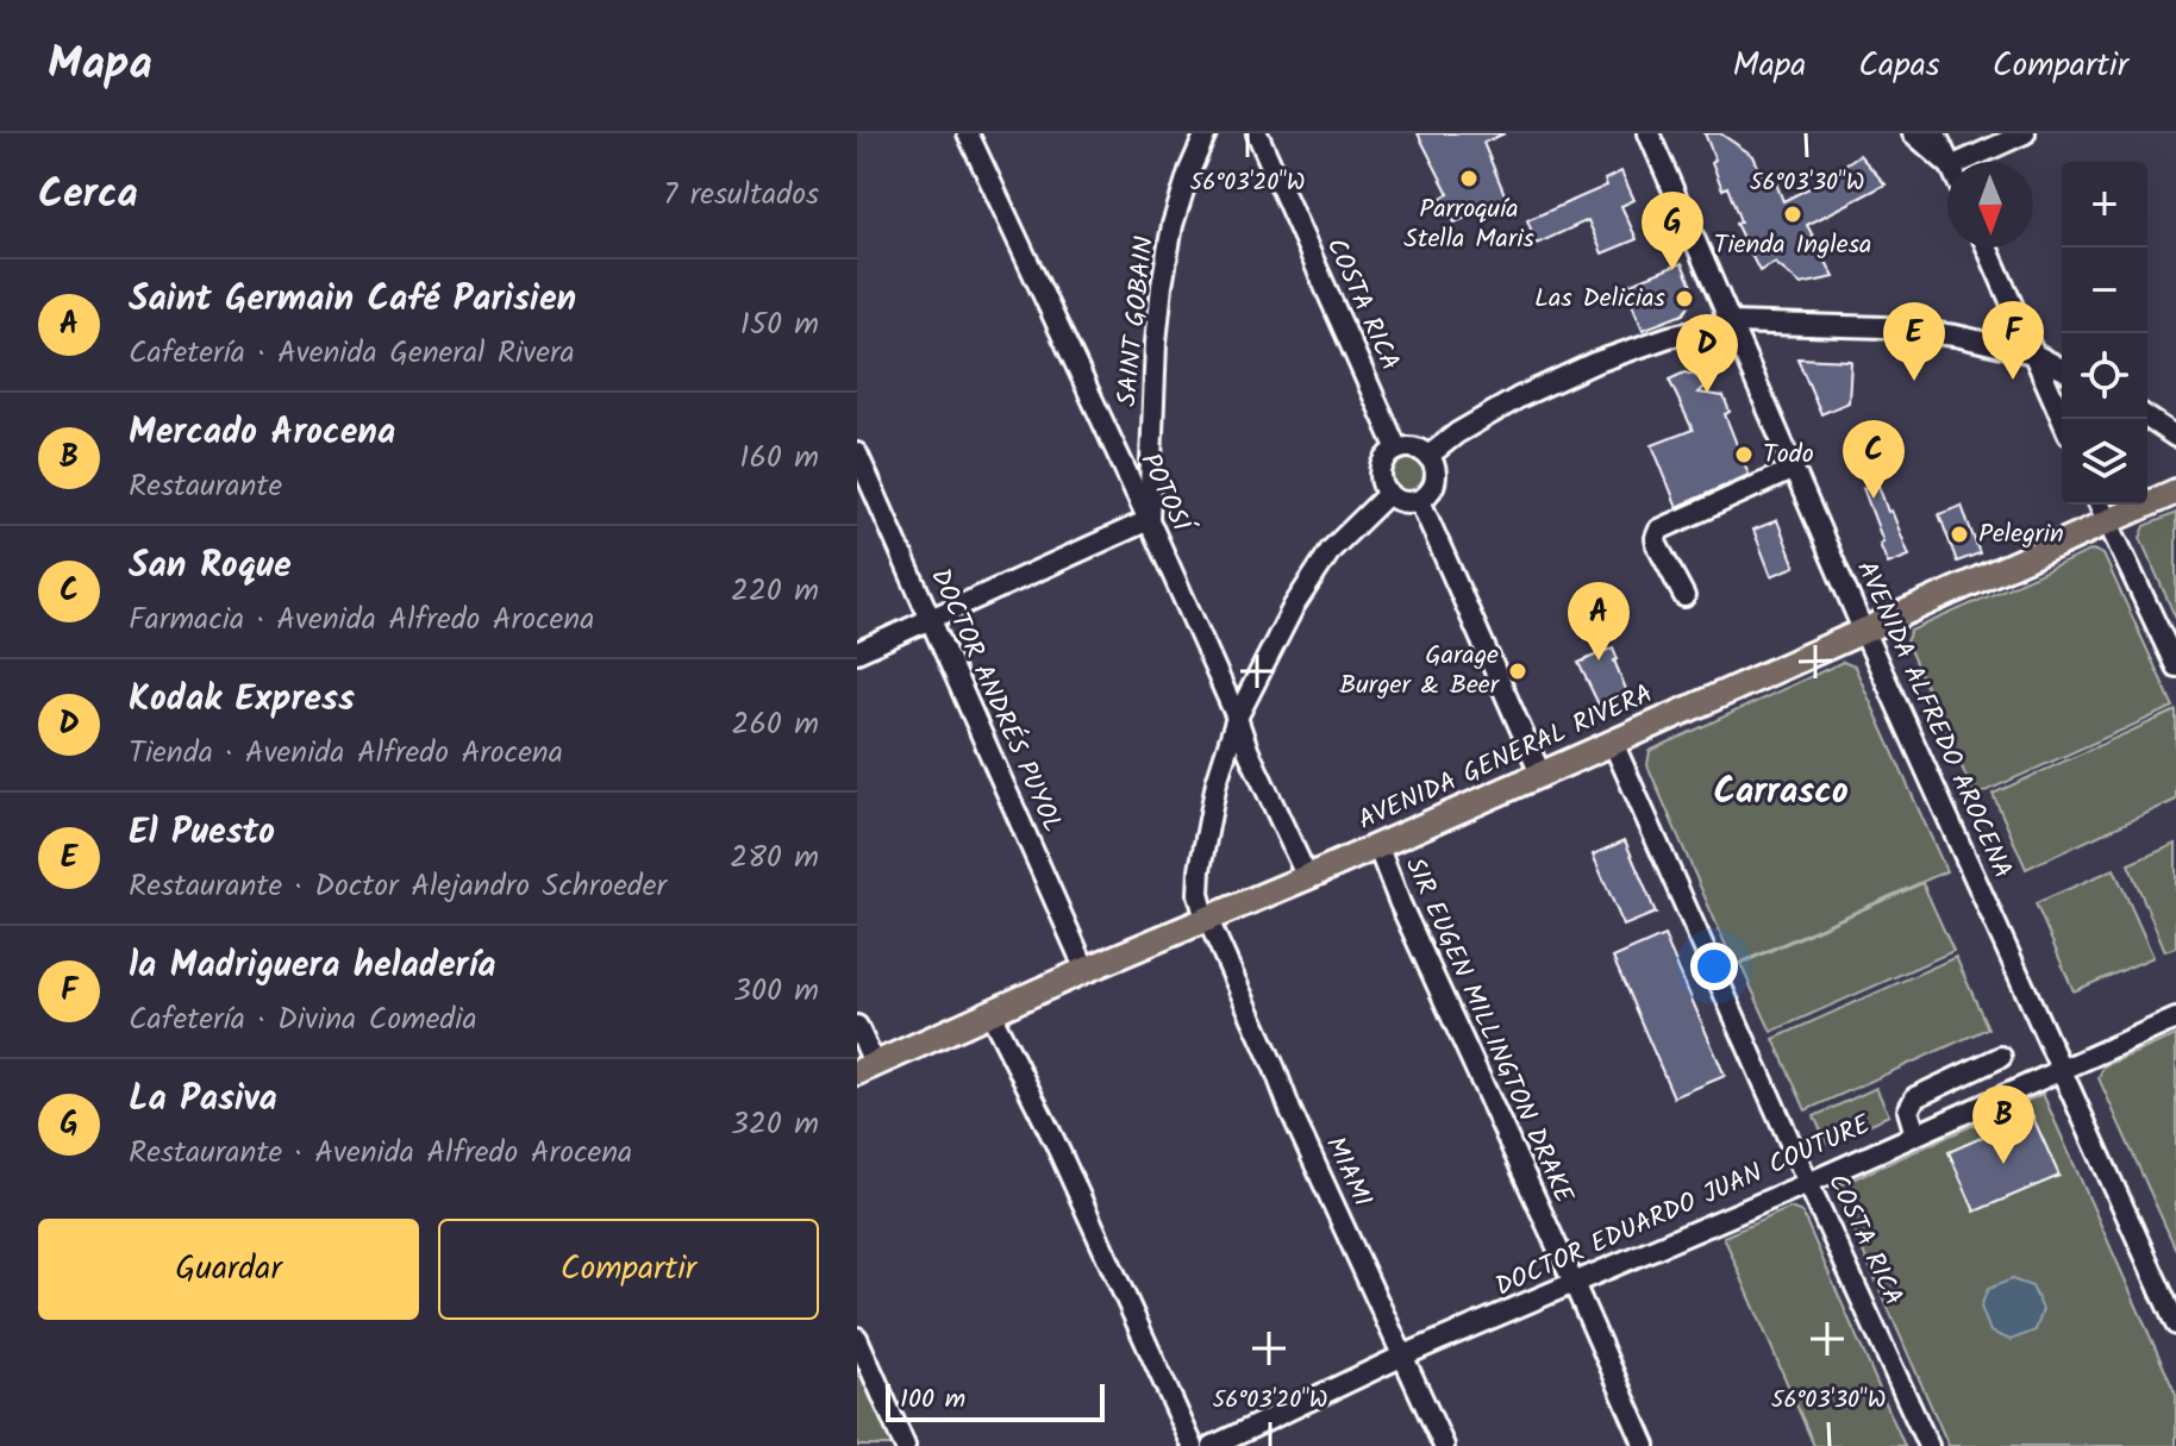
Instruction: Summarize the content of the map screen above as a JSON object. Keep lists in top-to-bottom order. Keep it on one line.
{"streets":{"main road":["AVENIDA GENERAL RIVERA"],"street":["COSTA RICA","SAINT GOBAIN","POTOSÍ","DOCTOR ANDRÉS PUYOL","AVENIDA ALFREDO AROCENA","SIR EUGEN MILLINGTON DRAKE","MIAMI","DOCTOR EDUARDO JUAN COUTURE"]},"crossings":[["COSTA RICA","AVENIDA GENERAL RIVERA"],["COSTA RICA","MIAMI"],["COSTA RICA","DOCTOR EDUARDO JUAN COUTURE"],["SAINT GOBAIN","POTOSÍ"],["POTOSÍ","AVENIDA GENERAL RIVERA"],["POTOSÍ","MIAMI"],["DOCTOR ANDRÉS PUYOL","AVENIDA GENERAL RIVERA"],["AVENIDA ALFREDO AROCENA","AVENIDA GENERAL RIVERA"],["AVENIDA ALFREDO AROCENA","DOCTOR EDUARDO JUAN COUTURE"],["AVENIDA GENERAL RIVERA","SIR EUGEN MILLINGTON DRAKE"],["AVENIDA GENERAL RIVERA","MIAMI"],["SIR EUGEN MILLINGTON DRAKE","DOCTOR EDUARDO JUAN COUTURE"],["MIAMI","DOCTOR EDUARDO JUAN COUTURE"]],"districts":["Carrasco"],"places":["Parroquía Stella Maris","Tienda Inglesa","Las Delicias","Todo","Pelegrin","Garage Burger & Beer"],"scale_bar":"100 m","north":"bottom","page":{"header":"Mapa","nav":["Mapa","Capas","Compartir"],"heading":["Cerca","7 resultados"],"map_buttons":["+","−"],"pins":["G","F","E","D","C","A","B"],"list":[{"mark":"A","name":"Saint Germain Café Parisien","note":"Cafetería · Avenida General Rivera","value":"150 m"},{"mark":"B","name":"Mercado Arocena","note":"Restaurante","value":"160 m"},{"mark":"C","name":"San Roque","note":"Farmacia · Avenida Alfredo Arocena","value":"220 m"},{"mark":"D","name":"Kodak Express","note":"Tienda · Avenida Alfredo Arocena","value":"260 m"},{"mark":"E","name":"El Puesto","note":"Restaurante · Doctor Alejandro Schroeder","value":"280 m"},{"mark":"F","name":"la Madriguera heladería","note":"Cafetería · Divina Comedia","value":"300 m"},{"mark":"G","name":"La Pasiva","note":"Restaurante · Avenida Alfredo Arocena","value":"320 m"}],"buttons":["Guardar","Compartir"],"scale":"100 m"},"coordinates":["56°03'20\"W","56°03'30\"W"]}
